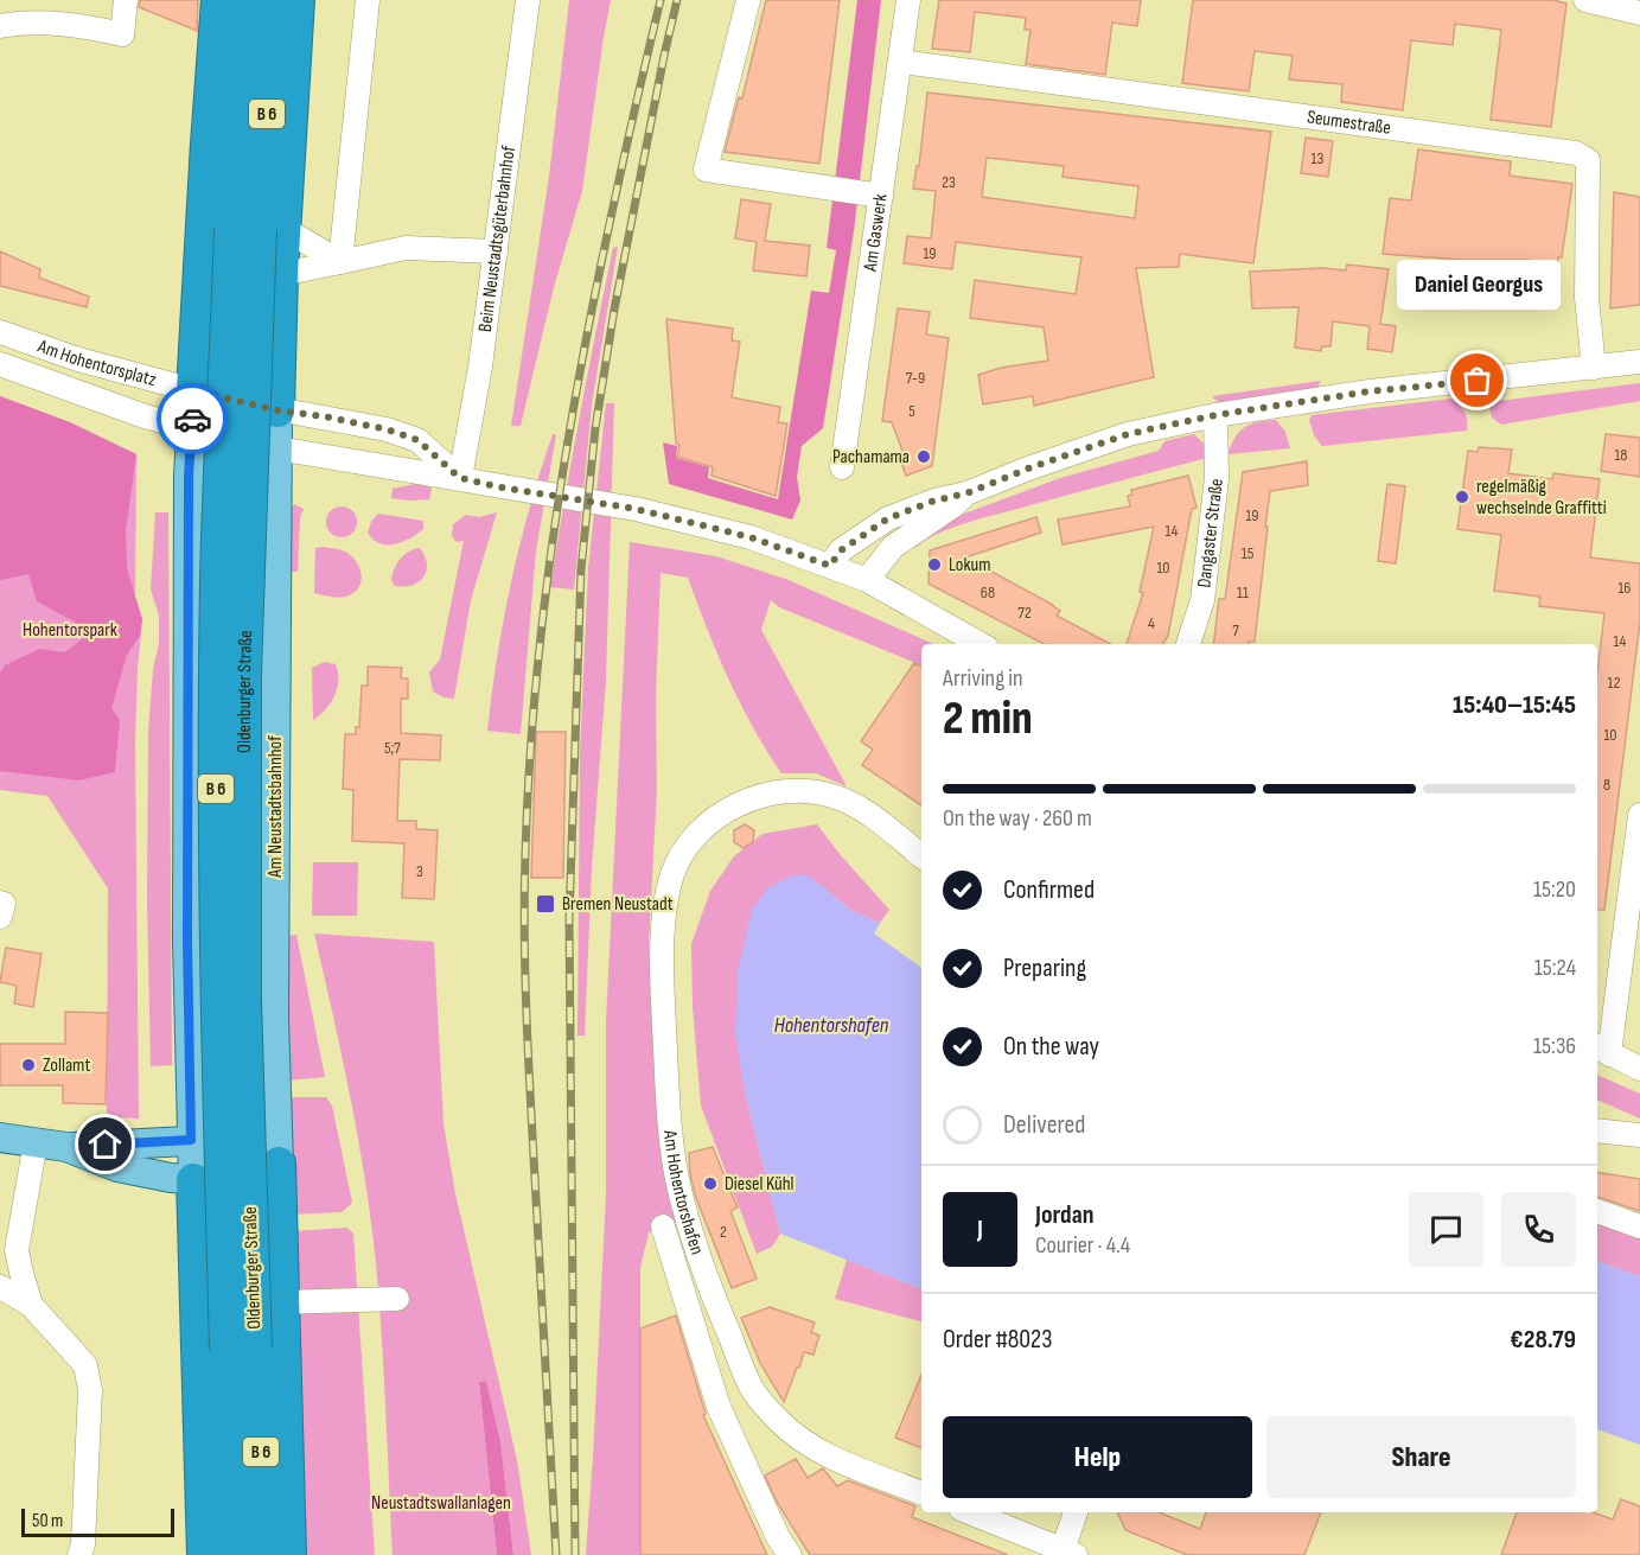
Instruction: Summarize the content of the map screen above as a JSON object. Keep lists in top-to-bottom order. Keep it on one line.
{"streets":{"highway":["B 6","Oldenburger Straße"],"main road":["Am Neustadtsbahnhof"],"street":["Seumestraße","Am Gaswerk","Beim Neustadtsgüterbahnhof","Am Hohentorsplatz","Dangaster Straße","Am Hohentorshafen"]},"crossings":[["Seumestraße","Am Gaswerk"],["Beim Neustadtsgüterbahnhof","Am Hohentorsplatz"],["Am Hohentorsplatz","Am Neustadtsbahnhof"]],"water":["Hohentorshafen"],"parks":["Hohentorspark","Neustadtswallanlagen"],"places":{"other":["Daniel Georgus","Pachamama","regelmäßig wechselnde Graffitti","Lokum","Zollamt","Diesel Kühl"],"transit":["Bremen Neustadt"]},"house_numbers":["13","23","19","7-9","5","18","19","14","15","10","16","68","11","72","4","7","14","12","10","5;7","8","3","2"],"scale_bar":"50 m","page":{"bubble":"Daniel Georgus","heading":["2 min","Arriving in","15:40–15:45"],"panel":["Jordan","Courier · 4.4","Order #8023","€28.79"],"bar":"On the way · 260 m","list":[["Confirmed","15:20"],["Preparing","15:24"],["On the way","15:36"],"Delivered"],"round":"J","buttons":["Help","Share"],"scale":"50 m"}}
